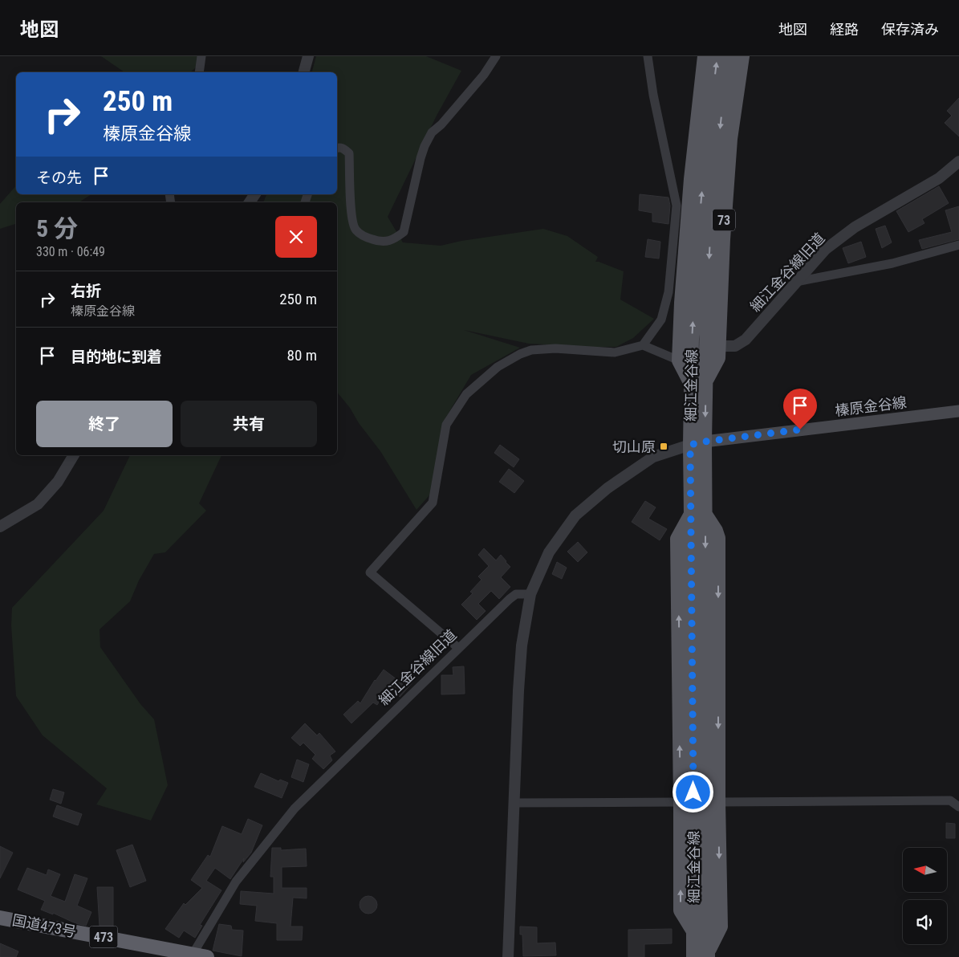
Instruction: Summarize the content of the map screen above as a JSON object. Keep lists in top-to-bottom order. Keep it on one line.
{"streets":{"highway":["国道473号","473"],"main road":["73","細江金谷線","榛原金谷線"],"street":["細江金谷線旧道"]},"crossings":[["73","細江金谷線旧道"],["73","細江金谷線"],["細江金谷線旧道","国道473号"],["細江金谷線","榛原金谷線"]],"places":{"transit":["切山原"]},"north":"left","page":{"header":"地図","nav":["地図","経路","保存済み"],"turn":["250 m","榛原金谷線"],"then":"その先","heading":["5 分","330 m · 06:49"],"list":[{"name":"右折","note":"榛原金谷線","value":"250 m"},{"name":"目的地に到着","value":"80 m"}],"buttons":["終了","共有"]}}
